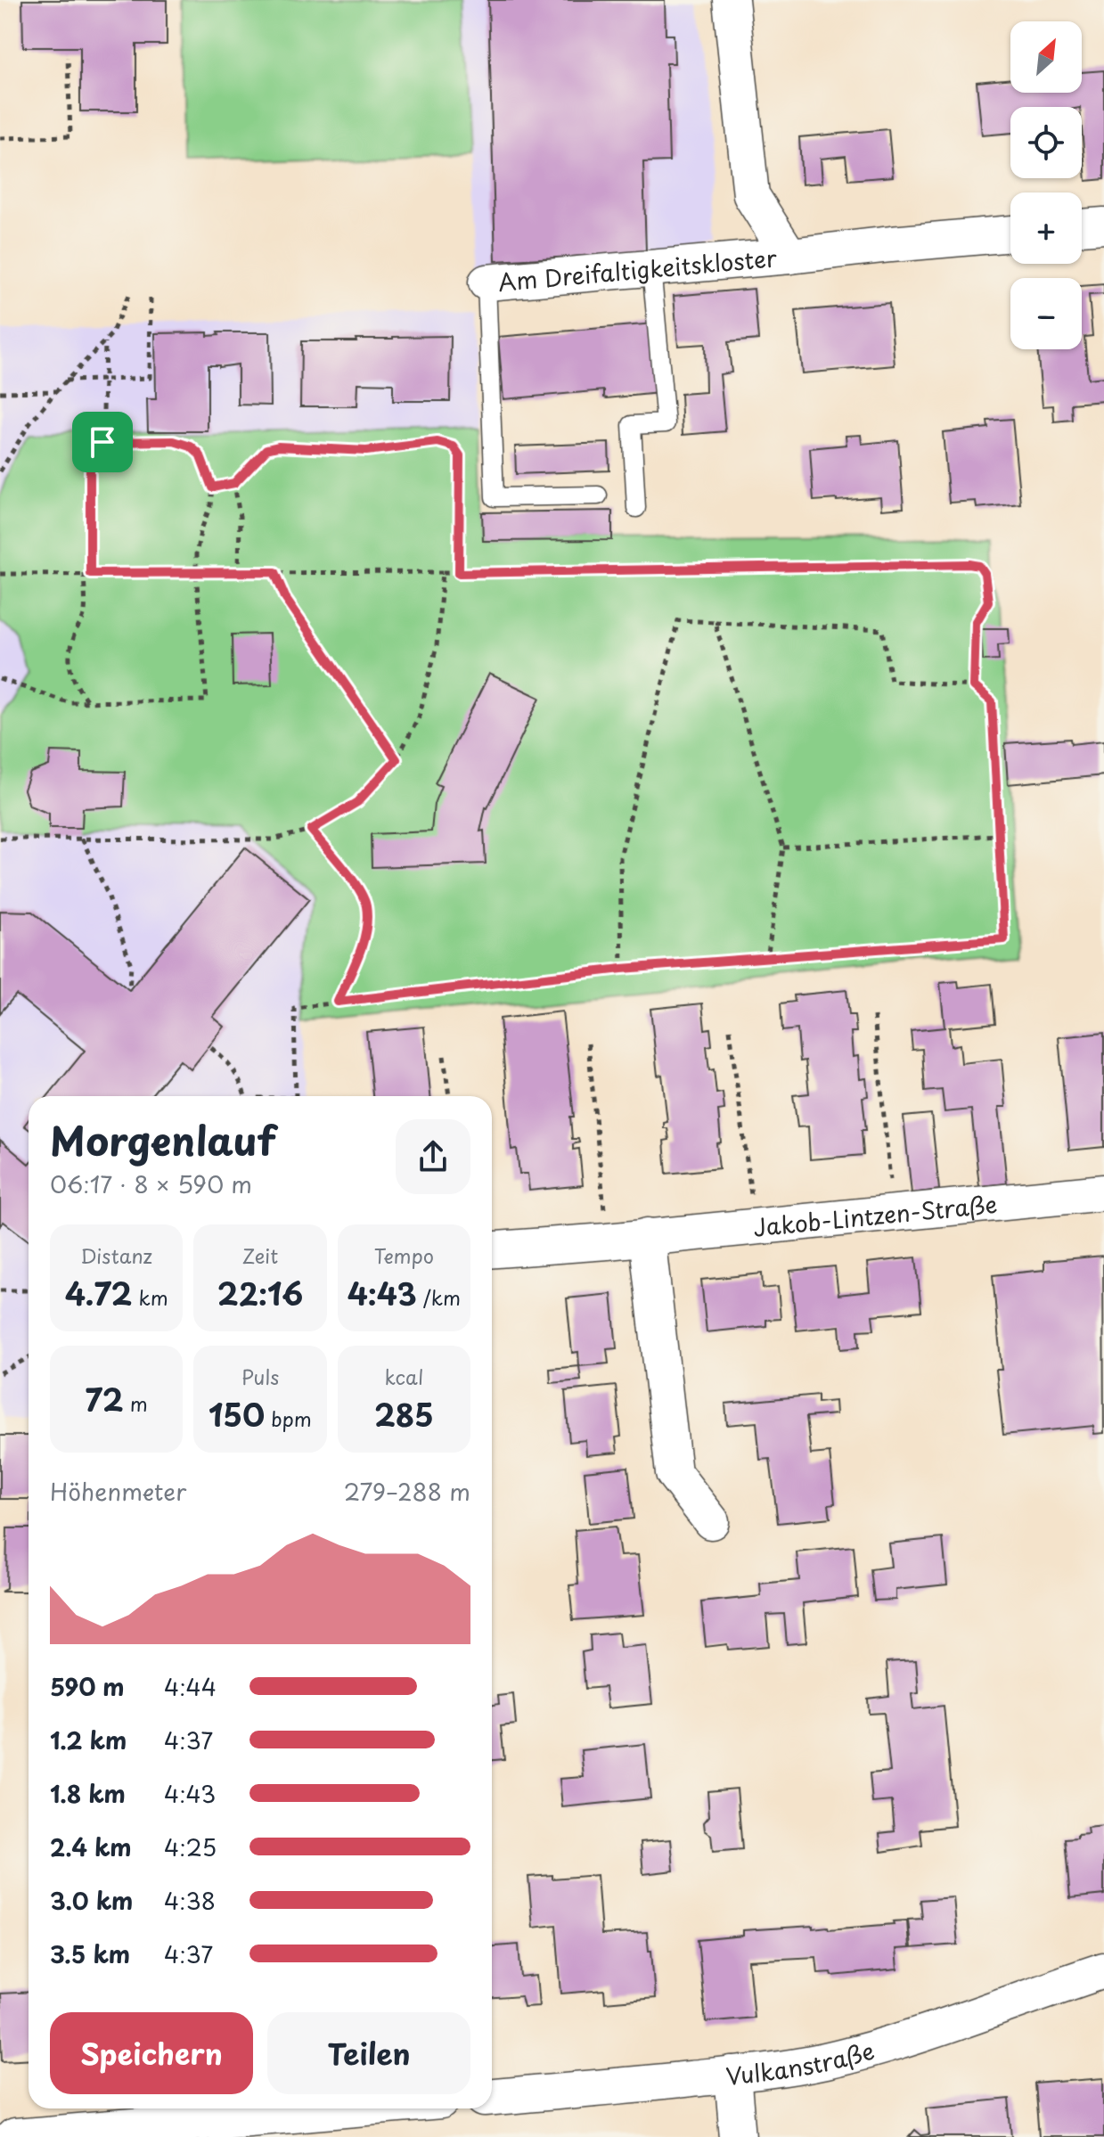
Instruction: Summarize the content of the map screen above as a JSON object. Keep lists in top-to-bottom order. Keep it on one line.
{"streets":{"street":["Am Dreifaltigkeitskloster","Jakob-Lintzen-Straße","Vulkanstraße"]},"north":"top right","page":{"map_buttons":["+","−"],"heading":["Morgenlauf","06:17 · 8 × 590 m"],"stats":[["Distanz","4.72 km"],["Zeit","22:16"],["Tempo","4:43 /km"],["72 m"],["Puls","150 bpm"],["kcal","285"]],"chart":["Höhenmeter","279–288 m"],"list":[{"name":"590 m","note":"4:44"},{"name":"1.2 km","note":"4:37"},{"name":"1.8 km","note":"4:43"},{"name":"2.4 km","note":"4:25"},{"name":"3.0 km","note":"4:38"},{"name":"3.5 km","note":"4:37"}],"buttons":["Speichern","Teilen"]}}
